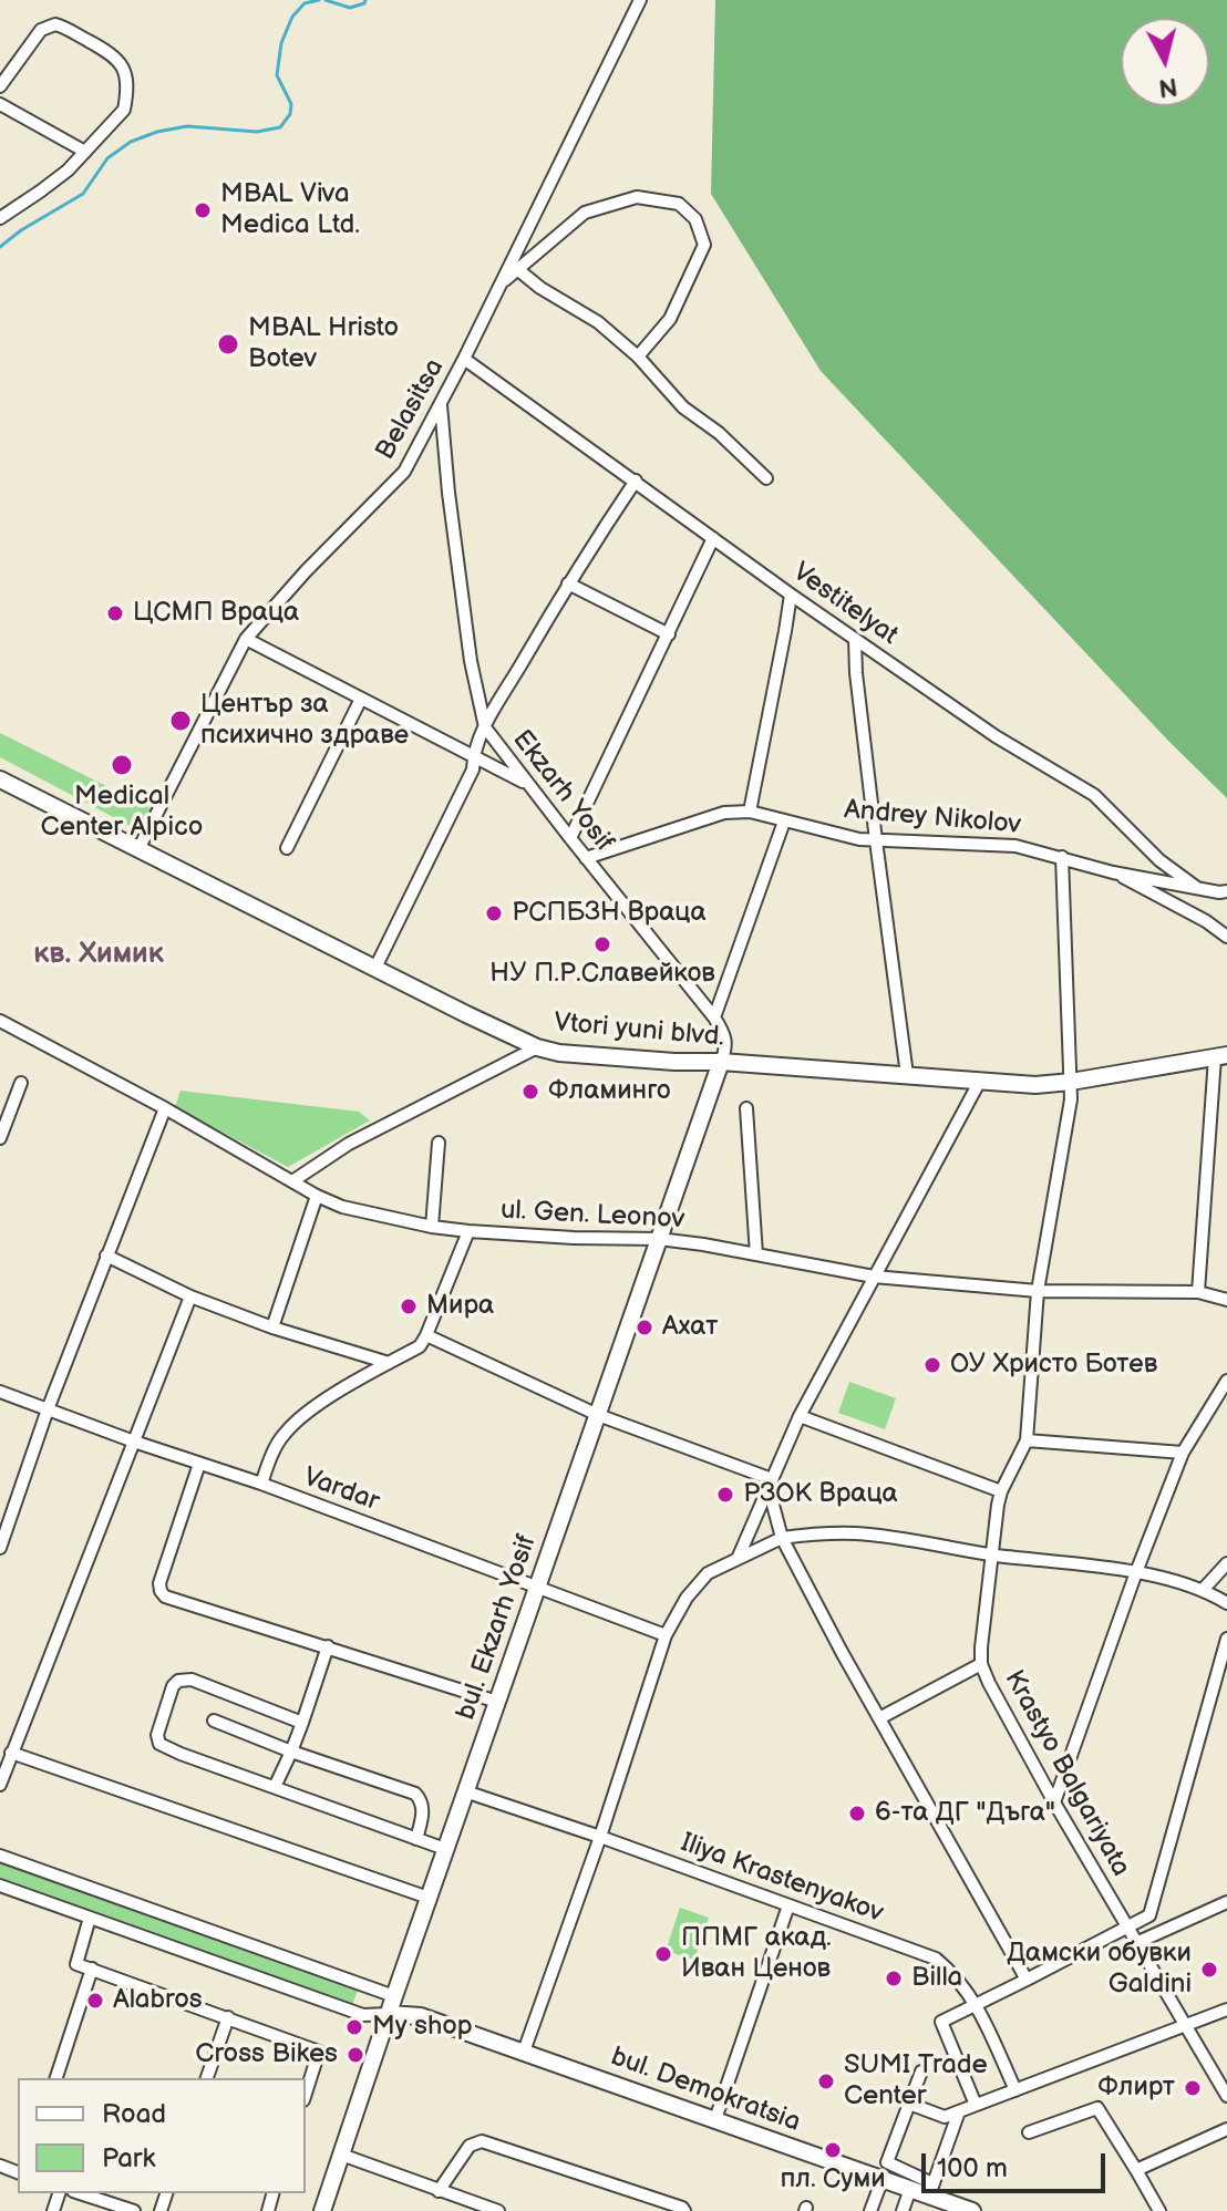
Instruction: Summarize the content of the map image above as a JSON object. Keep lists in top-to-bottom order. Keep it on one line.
{"streets":{"street":["Belasitsa","Vestitelyat","Ekzarh Yosif","Andrey Nikolov","Vtori yuni blvd.","ul. Gen. Leonov","Vardar","bul. Ekzarh Yosif","Krastyo Balgariyata","Iliya Krastenyakov","bul. Demokratsia"]},"crossings":[["Belasitsa","Vestitelyat"],["Belasitsa","Ekzarh Yosif"],["Belasitsa","Vtori yuni blvd."],["Vestitelyat","Andrey Nikolov"],["Ekzarh Yosif","Andrey Nikolov"],["Ekzarh Yosif","Vtori yuni blvd."],["Ekzarh Yosif","bul. Ekzarh Yosif"],["Andrey Nikolov","Krastyo Balgariyata"],["Vtori yuni blvd.","bul. Ekzarh Yosif"],["Vtori yuni blvd.","Krastyo Balgariyata"],["ul. Gen. Leonov","bul. Ekzarh Yosif"],["ul. Gen. Leonov","Krastyo Balgariyata"],["Vardar","bul. Ekzarh Yosif"],["bul. Ekzarh Yosif","Iliya Krastenyakov"],["bul. Ekzarh Yosif","bul. Demokratsia"]],"districts":["кв. Химик"],"places":["MBAL Viva Medica Ltd.","MBAL Hristo Botev","ЦСМП Враца","Център за психично здраве","Medical Center Alpico","РСПБЗН Враца","НУ П.Р.Славейков","Фламинго","Мира","Ахат","ОУ Христо Ботев","РЗОК Враца","6-та ДГ \"Дъга\"","ППМГ акад. Иван Ценов","Дамски обувки Galdini","Billa","Alabros","My shop","Cross Bikes","SUMI Trade Center","Флирт","пл. Суми"],"legend":["Road","Park"],"scale_bar":"100 m","north":"bottom"}
